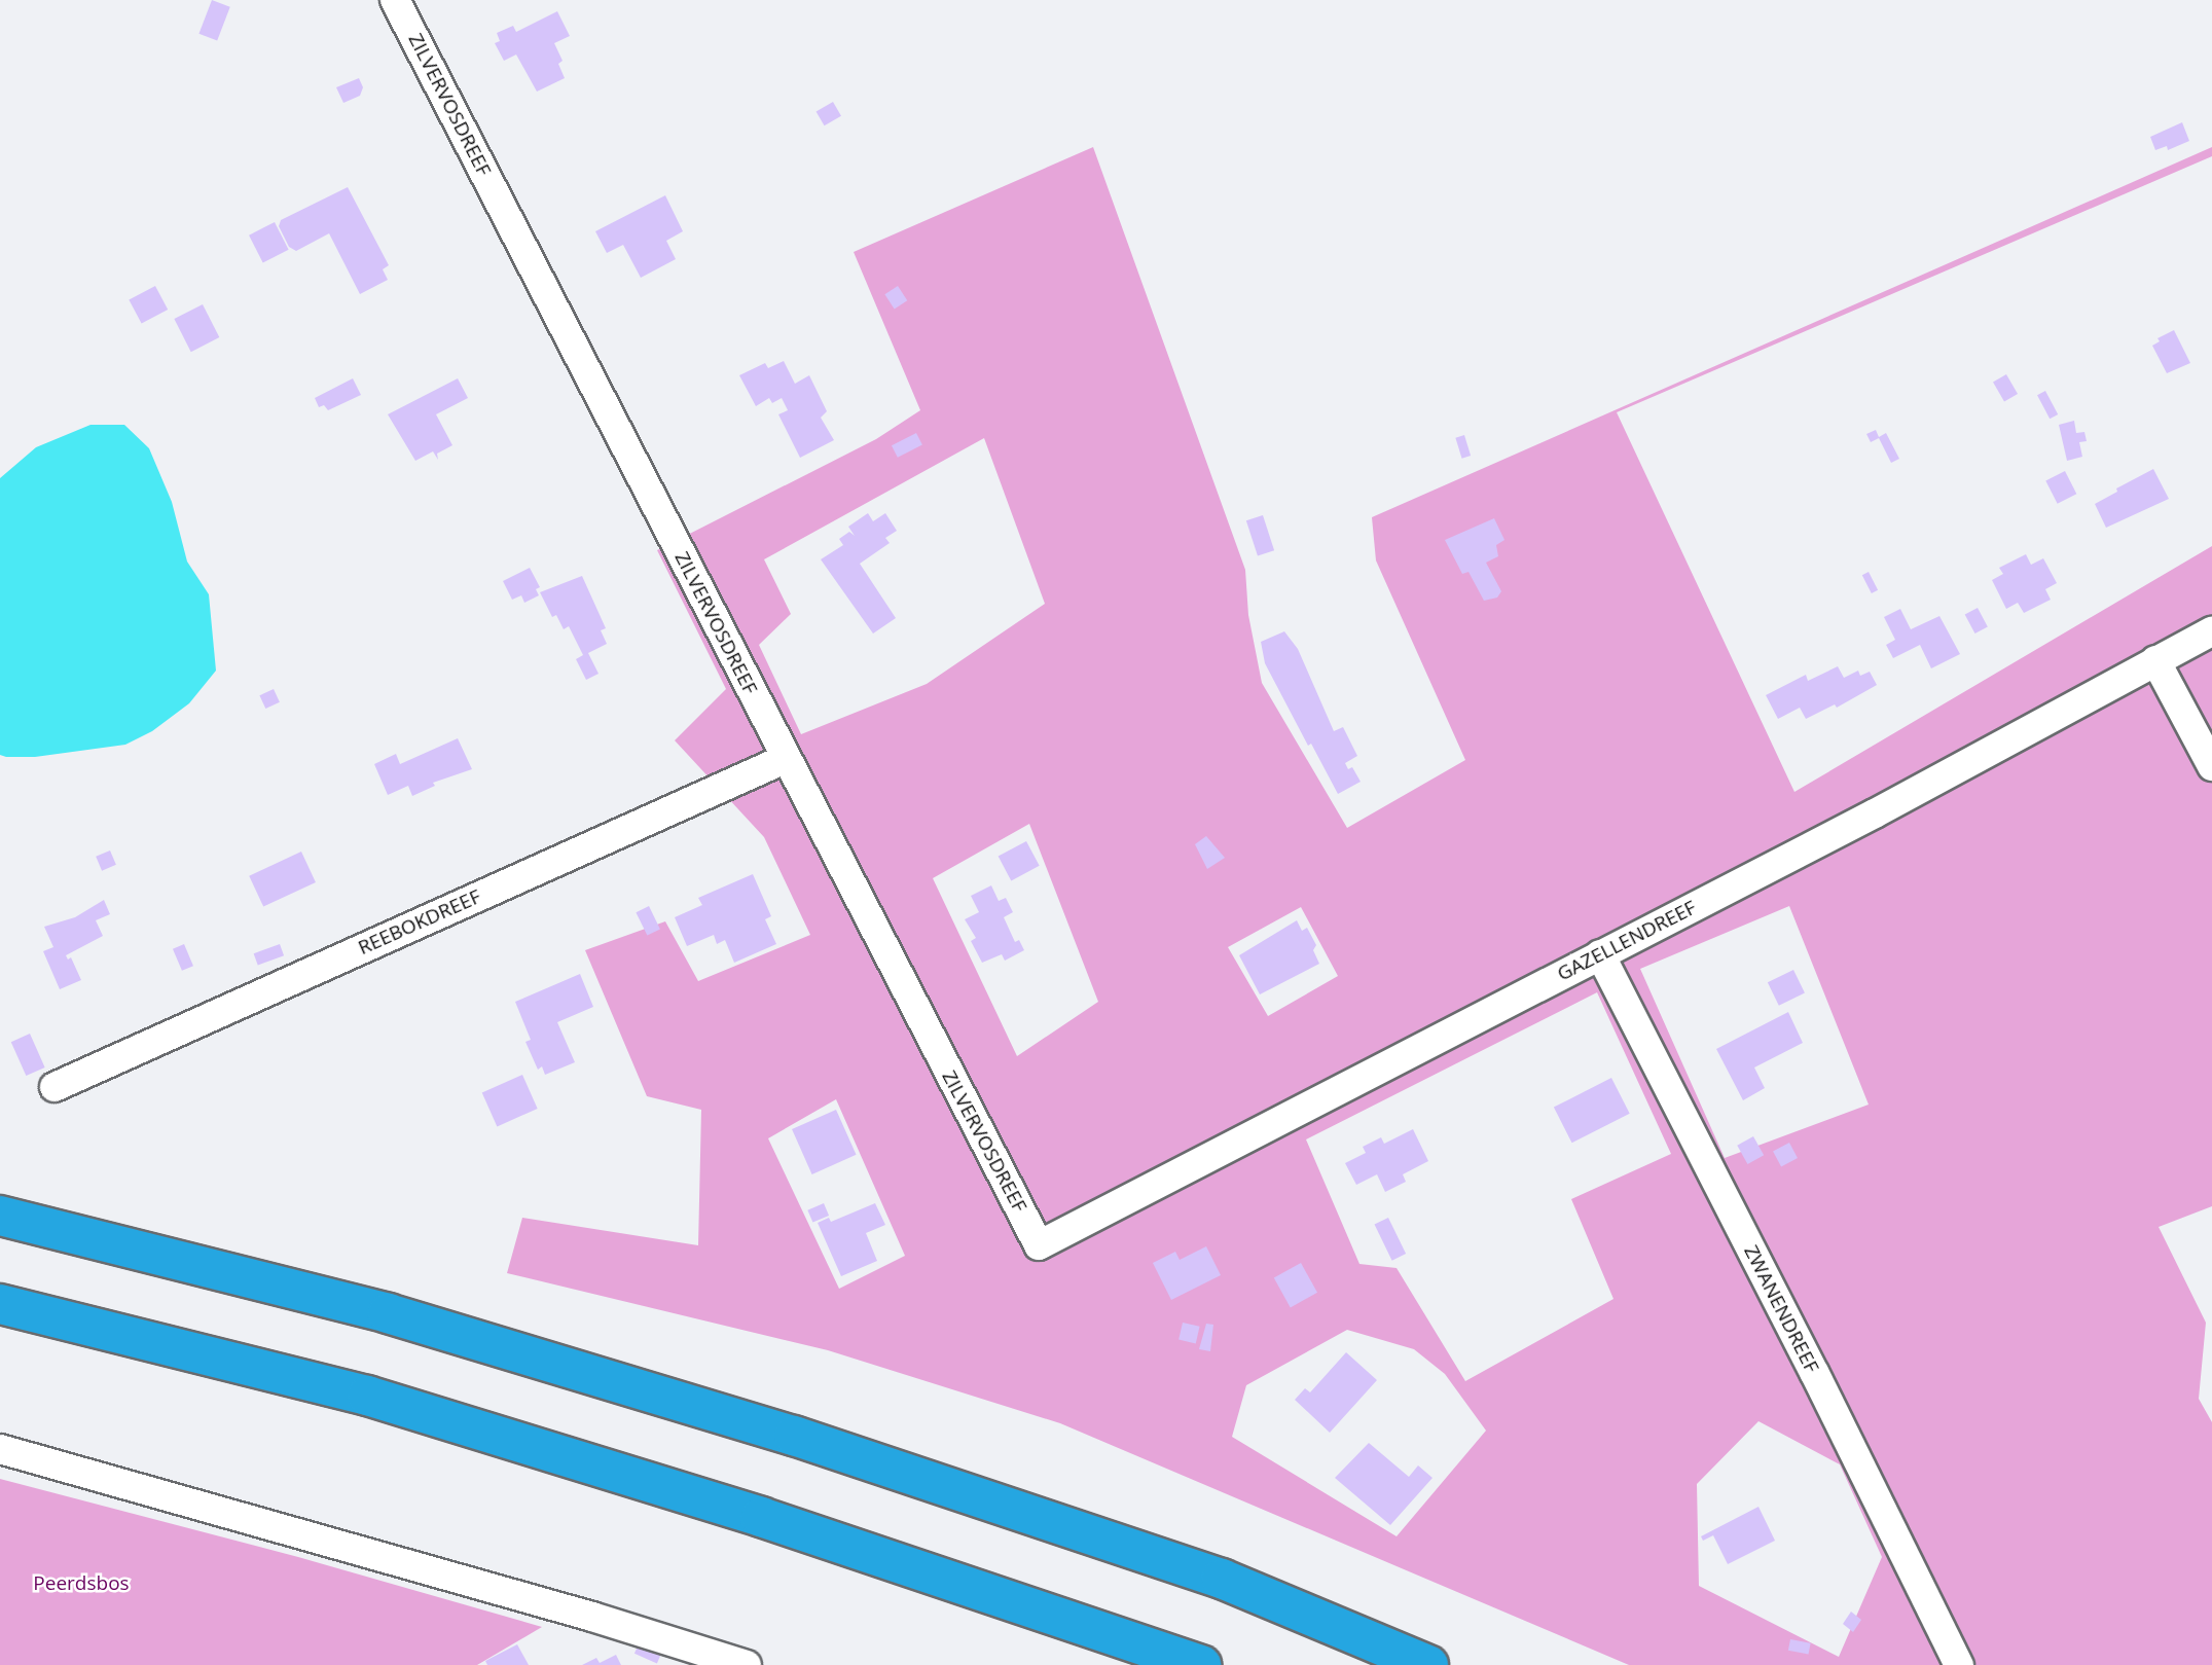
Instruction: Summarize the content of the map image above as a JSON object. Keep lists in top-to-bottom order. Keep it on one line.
{"streets":{"street":["ZILVERVOSDREEF","REEBOKDREEF","GAZELLENDREEF","ZWANENDREEF"]},"crossings":[["ZILVERVOSDREEF","REEBOKDREEF"],["ZILVERVOSDREEF","GAZELLENDREEF"],["GAZELLENDREEF","ZWANENDREEF"]],"parks":["Peerdsbos"]}
